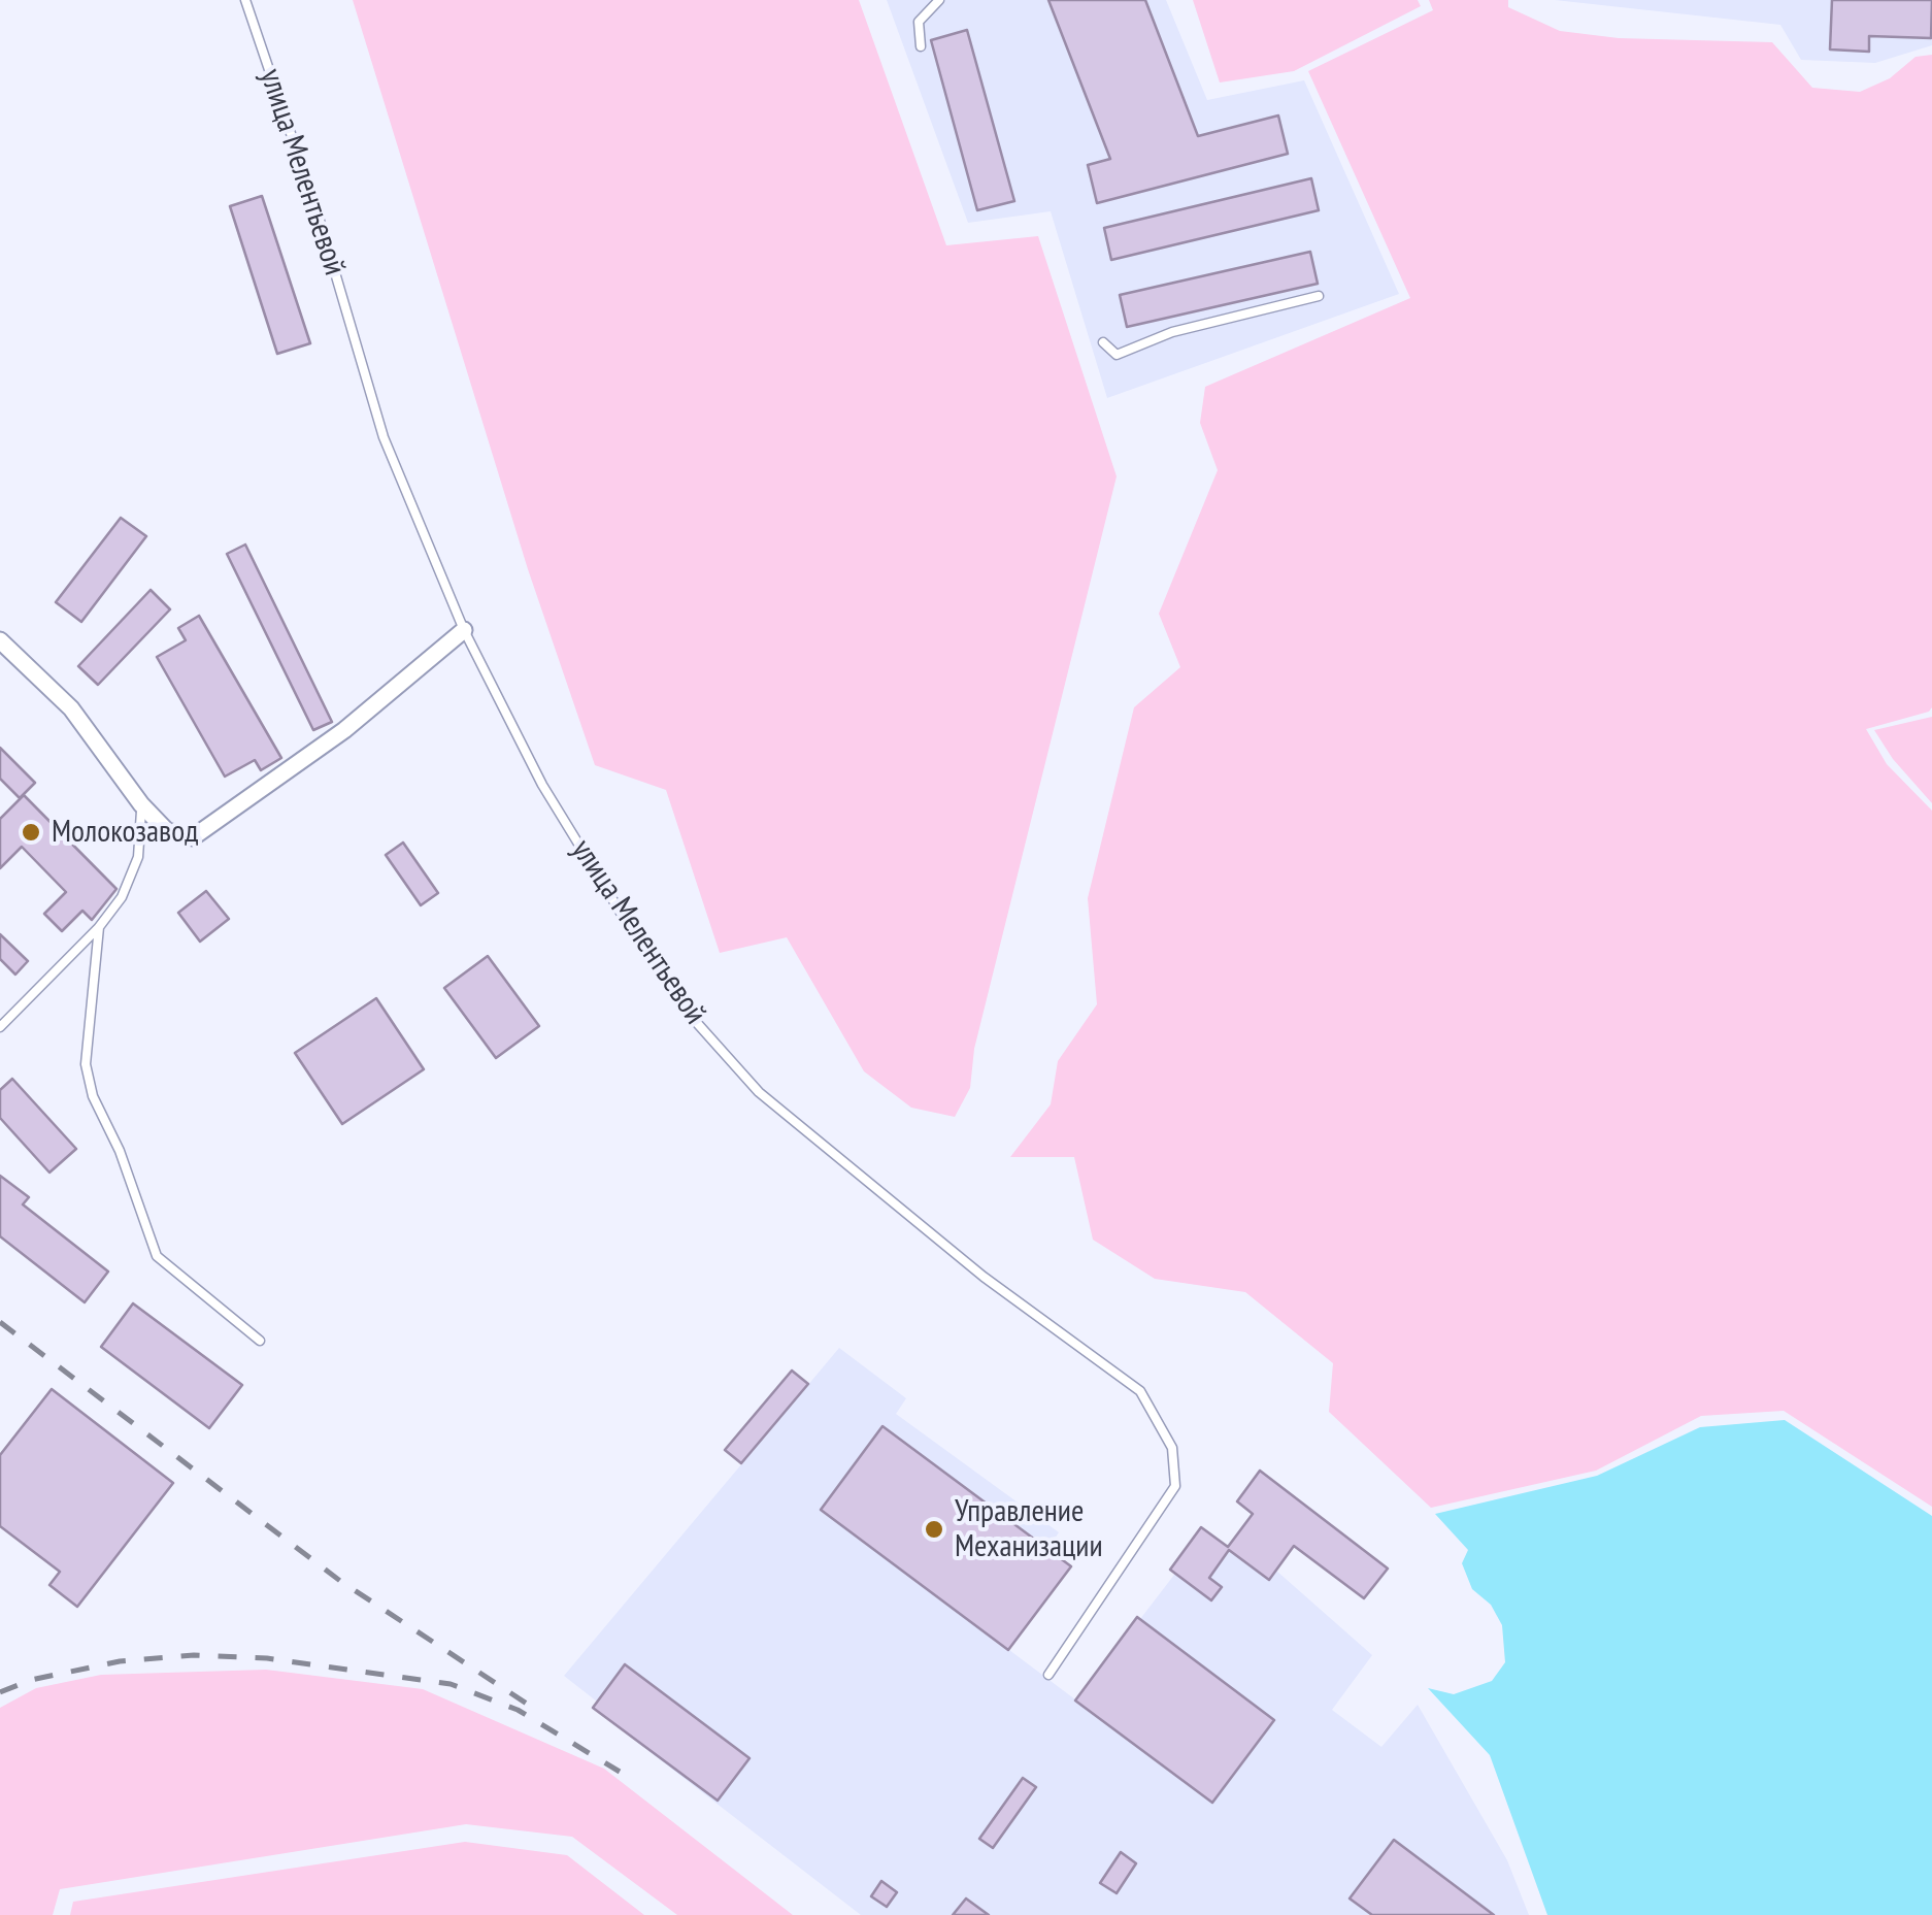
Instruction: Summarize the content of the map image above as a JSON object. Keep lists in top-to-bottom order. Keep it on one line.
{"streets":{"lane":["улица Мелентьевой"]},"places":["Молокозавод","Управление Механизации"]}
